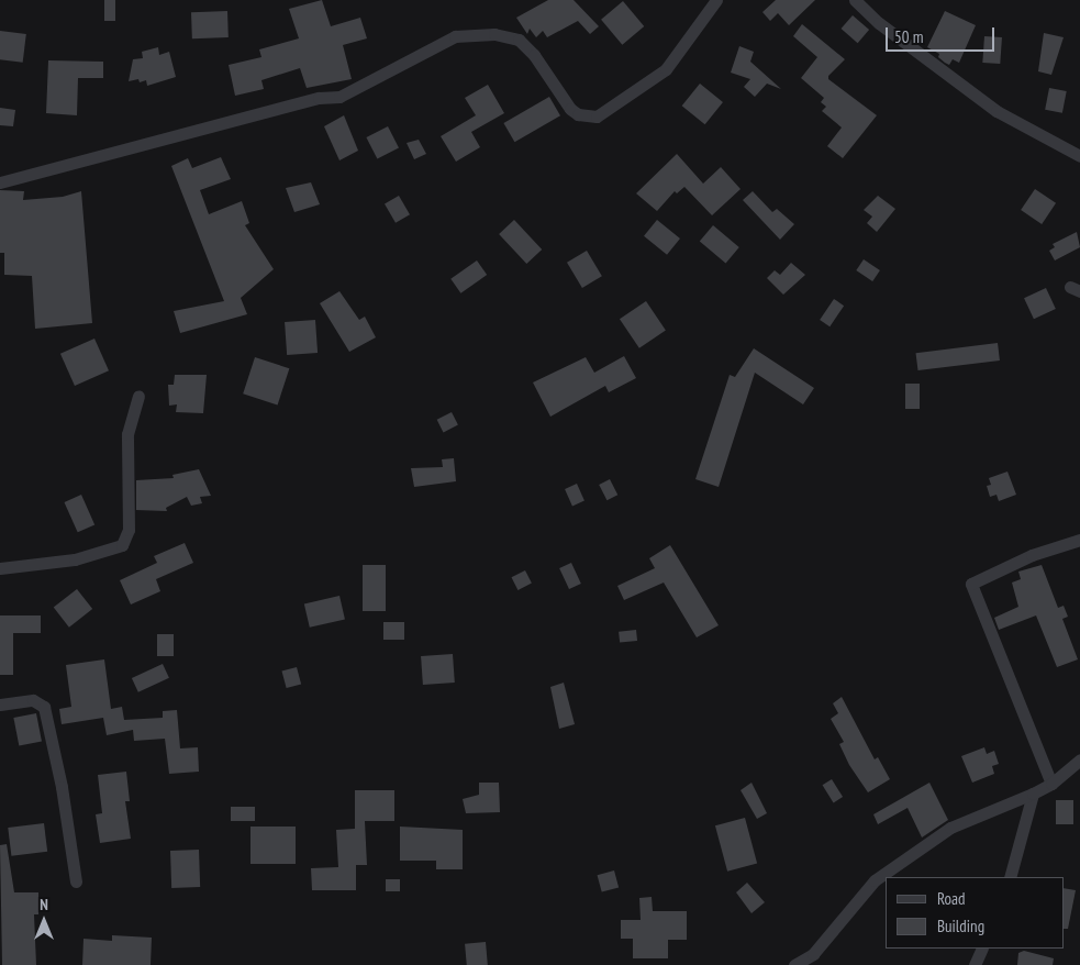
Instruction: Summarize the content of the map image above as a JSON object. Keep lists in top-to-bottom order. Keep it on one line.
{"legend":["Road","Building"],"scale_bar":"50 m","north":"top"}
